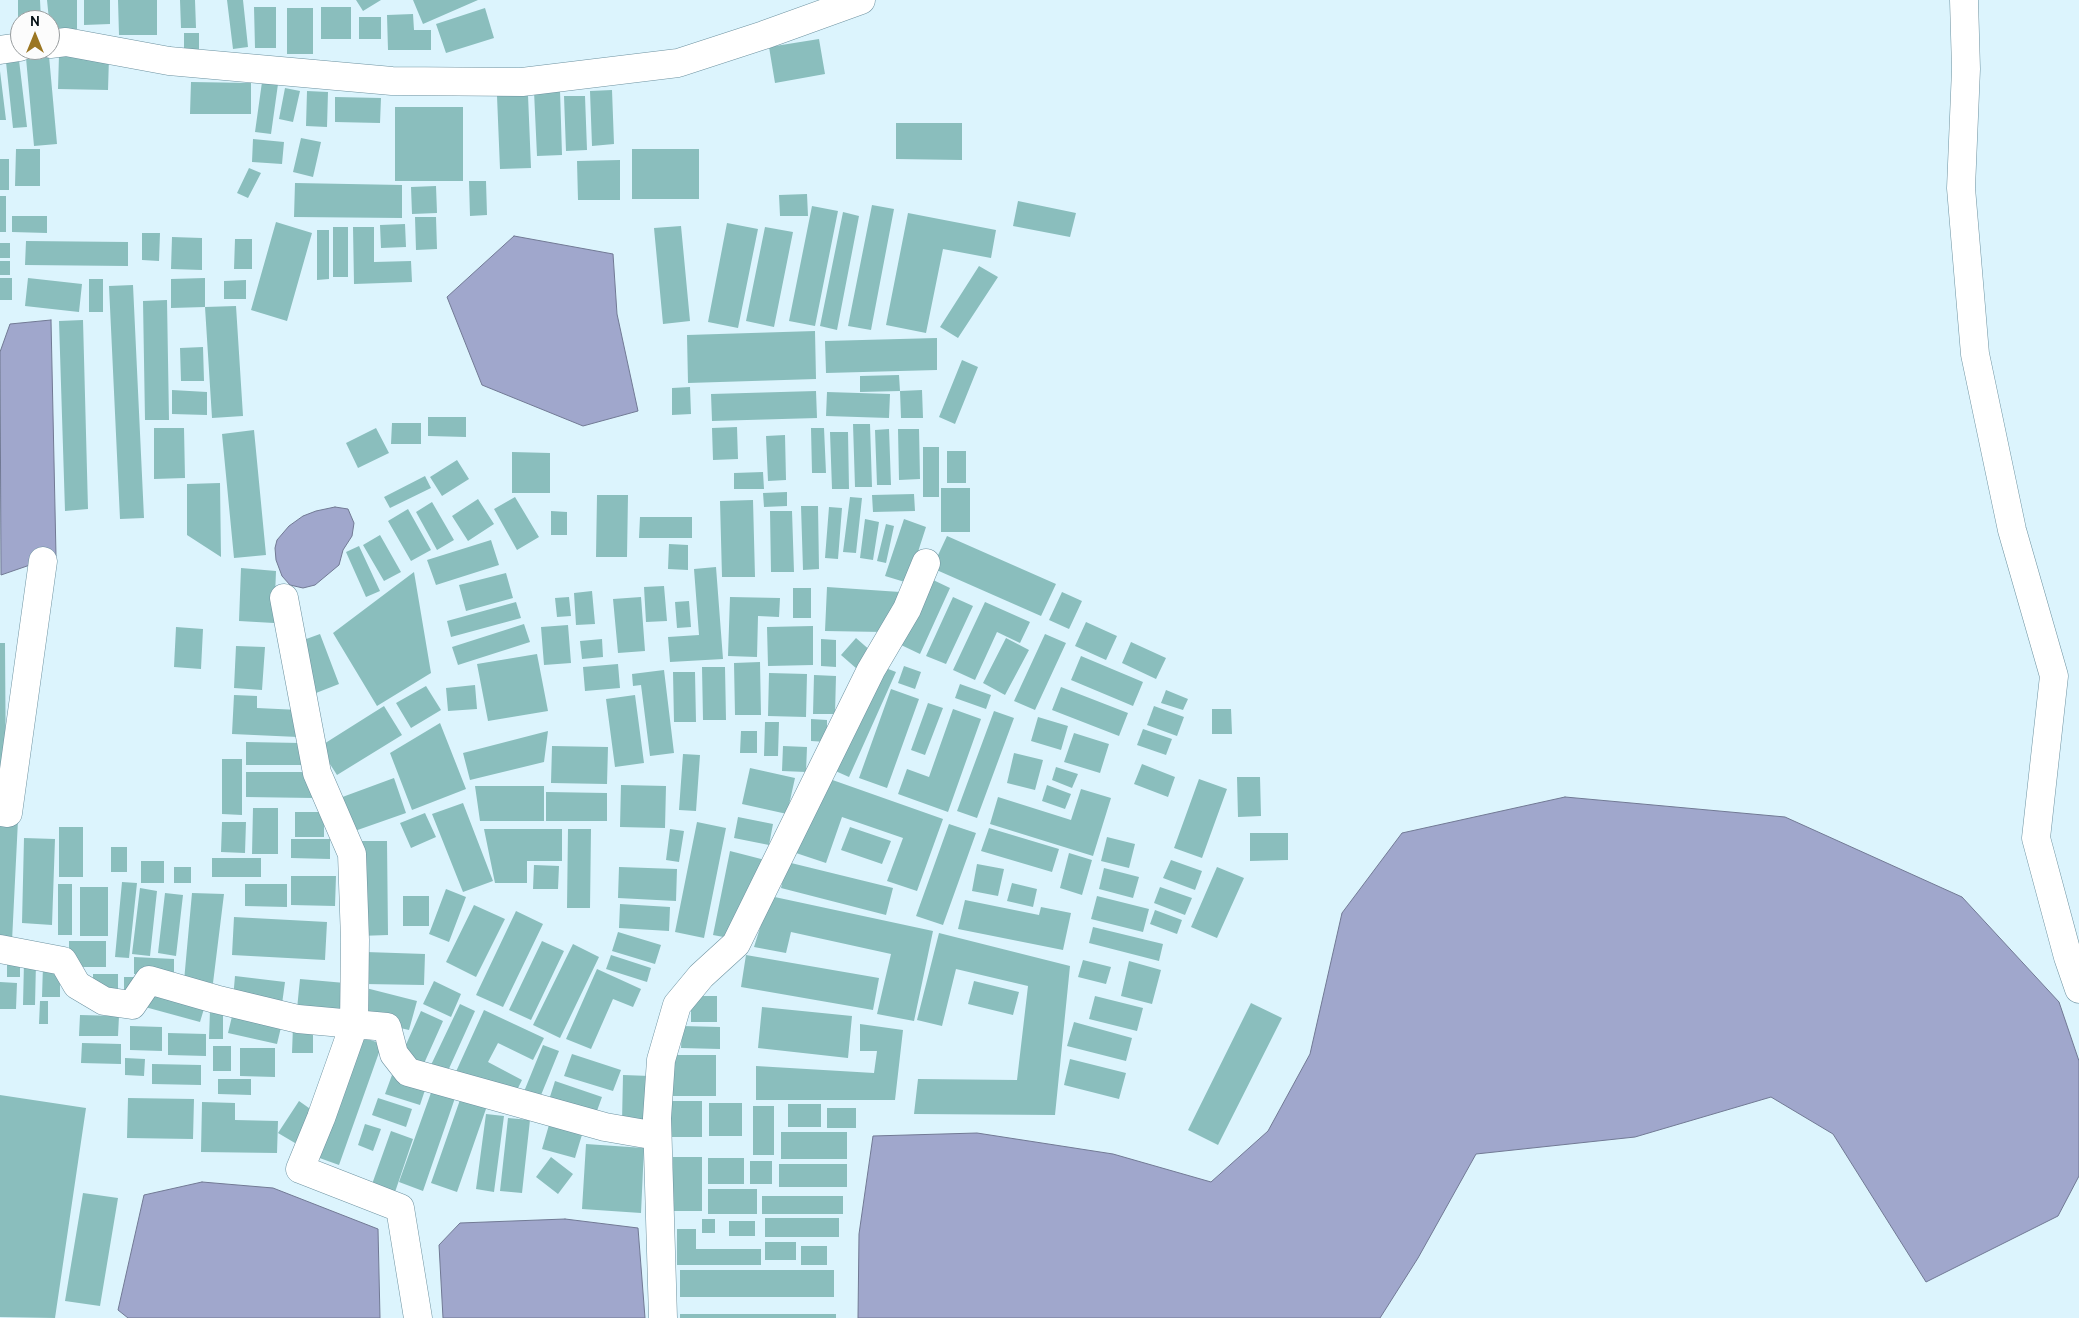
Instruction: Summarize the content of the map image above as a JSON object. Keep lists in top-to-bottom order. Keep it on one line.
{"north":"top"}
